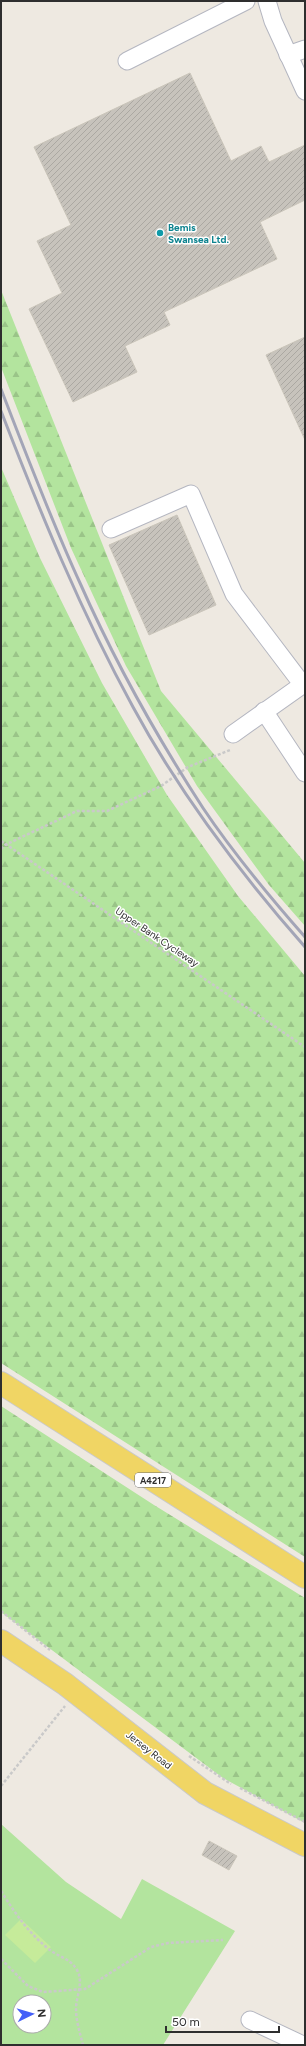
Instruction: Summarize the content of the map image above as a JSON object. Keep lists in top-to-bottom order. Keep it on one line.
{"streets":{"main road":["A4217","Jersey Road"],"path":["Upper Bank Cycleway"]},"places":["Bemis Swansea Ltd."],"scale_bar":"50 m","north":"right"}
